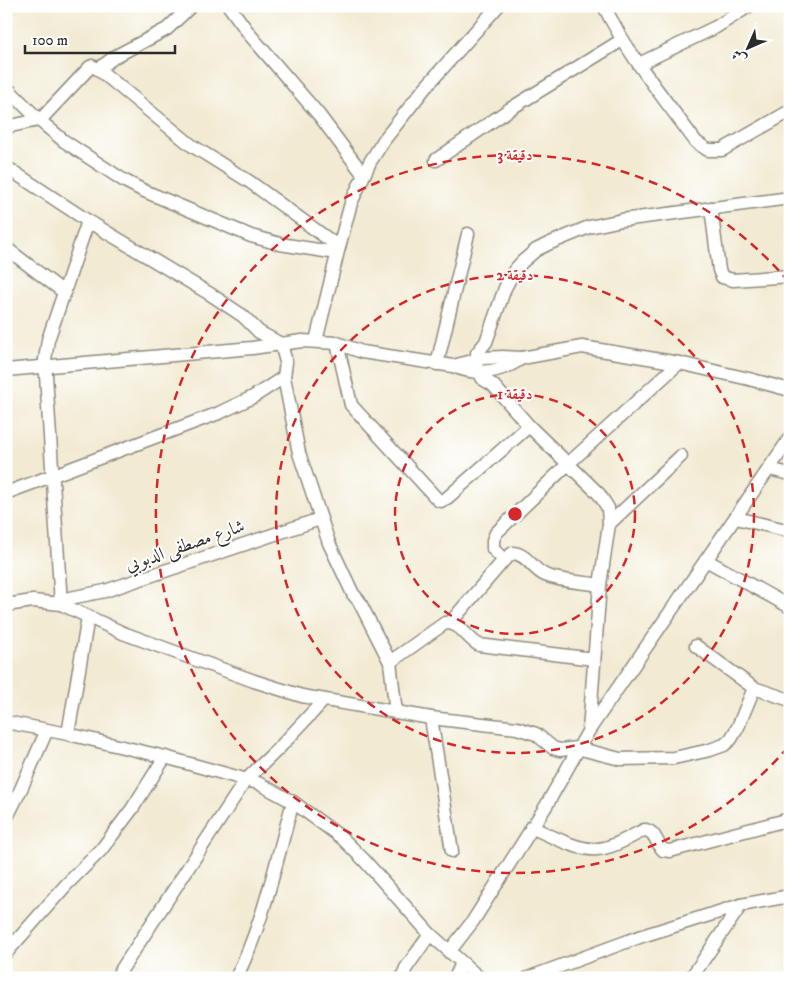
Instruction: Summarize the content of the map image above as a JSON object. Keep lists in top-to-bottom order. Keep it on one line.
{"streets":{"street":["شارع مصطفى الدبوبي"]},"scale_bar":"100 m","north":"bottom left","rings":["3 دقيقة","2 دقيقة","1 دقيقة"]}
